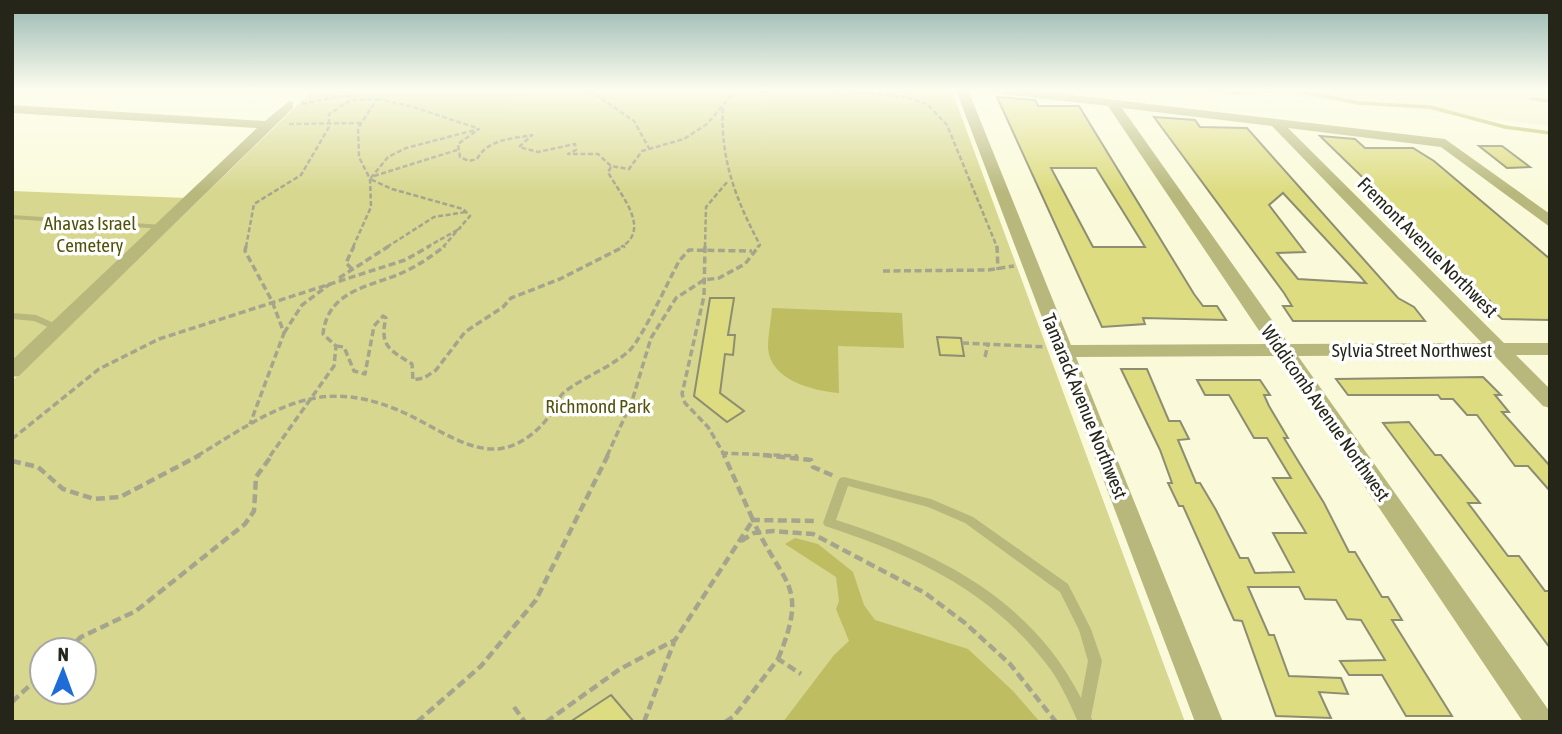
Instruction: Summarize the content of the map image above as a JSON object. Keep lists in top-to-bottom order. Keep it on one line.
{"streets":{"street":["Fremont Avenue Northwest","Sylvia Street Northwest","Tamarack Avenue Northwest","Widdicomb Avenue Northwest"]},"crossings":[["Fremont Avenue Northwest","Sylvia Street Northwest"],["Sylvia Street Northwest","Tamarack Avenue Northwest"],["Sylvia Street Northwest","Widdicomb Avenue Northwest"]],"parks":["Ahavas Israel Cemetery","Richmond Park"],"north":"top"}
